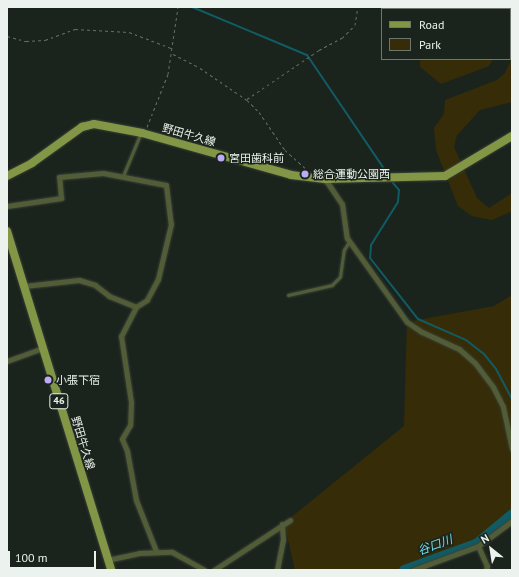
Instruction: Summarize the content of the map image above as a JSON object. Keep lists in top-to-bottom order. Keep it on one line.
{"streets":{"main road":["野田牛久線","46"]},"water":["谷口川"],"places":["宮田歯科前","総合運動公園西","小張下宿"],"legend":["Road","Park"],"scale_bar":"100 m","north":"top left"}
